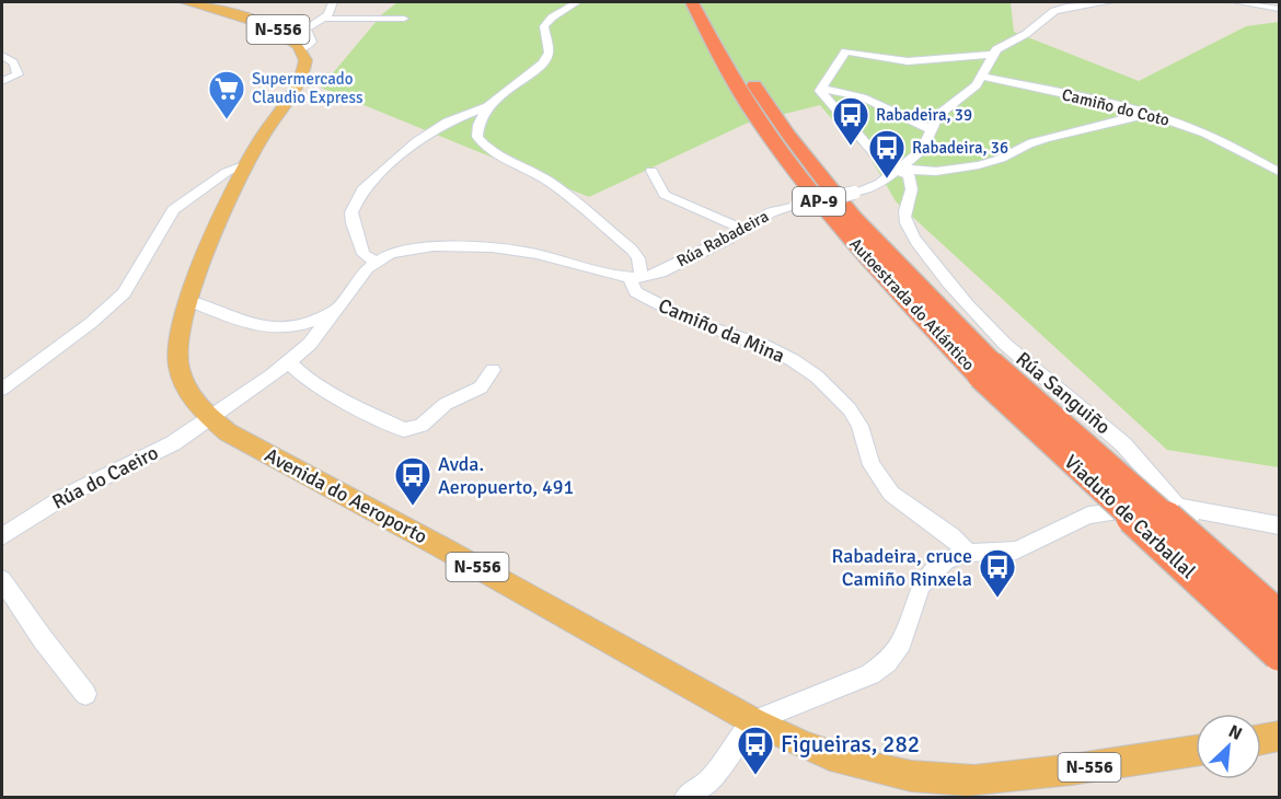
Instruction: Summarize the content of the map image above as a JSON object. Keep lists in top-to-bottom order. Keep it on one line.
{"streets":{"highway":["AP-9","Autoestrada do Atlántico","Viaduto de Carballal"],"main road":["N-556","Avenida do Aeroporto"],"street":["Camiño do Coto","Rúa Rabadeira","Camiño da Mina","Rúa Sanguiño","Rúa do Caeiro"]},"crossings":[["N-556","Avenida do Aeroporto"],["Camiño do Coto","Rúa Rabadeira"],["Rúa Rabadeira","Camiño da Mina"],["Rúa Rabadeira","Rúa Sanguiño"],["Autoestrada do Atlántico","Viaduto de Carballal"],["Rúa do Caeiro","Avenida do Aeroporto"]],"places":{"supermarket":["Supermercado Claudio Express"],"bus stop":["Rabadeira, 39","Rabadeira, 36","Avda. Aeropuerto, 491","Rabadeira, cruce Camiño Rinxela","Figueiras, 282"]},"north":"top right"}
